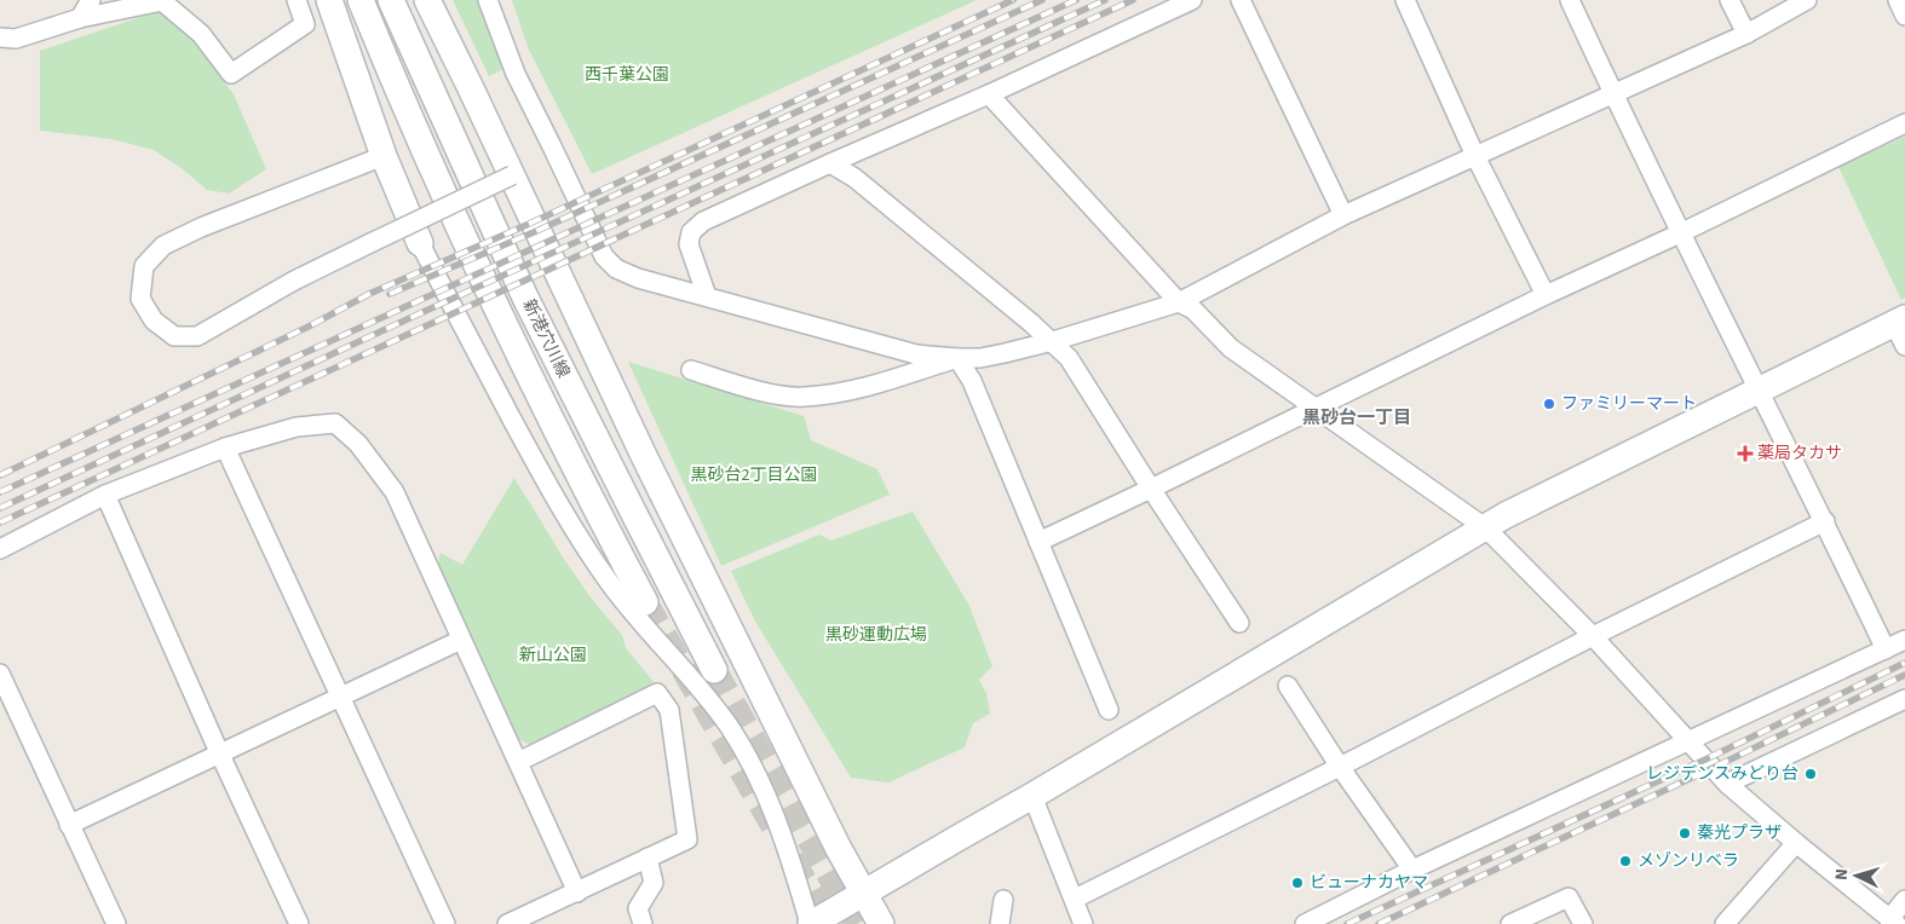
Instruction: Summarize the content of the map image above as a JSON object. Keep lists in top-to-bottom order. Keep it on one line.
{"streets":{"street":["新港穴川線"]},"districts":["黒砂台一丁目"],"parks":["西千葉公園","黒砂台2丁目公園","黒砂運動広場","新山公園"],"places":{"other":["ファミリーマート","レジデンスみどり台","秦光プラザ","メゾンリベラ","ビューナカヤマ"],"health":["薬局タカサ"]},"north":"left"}
